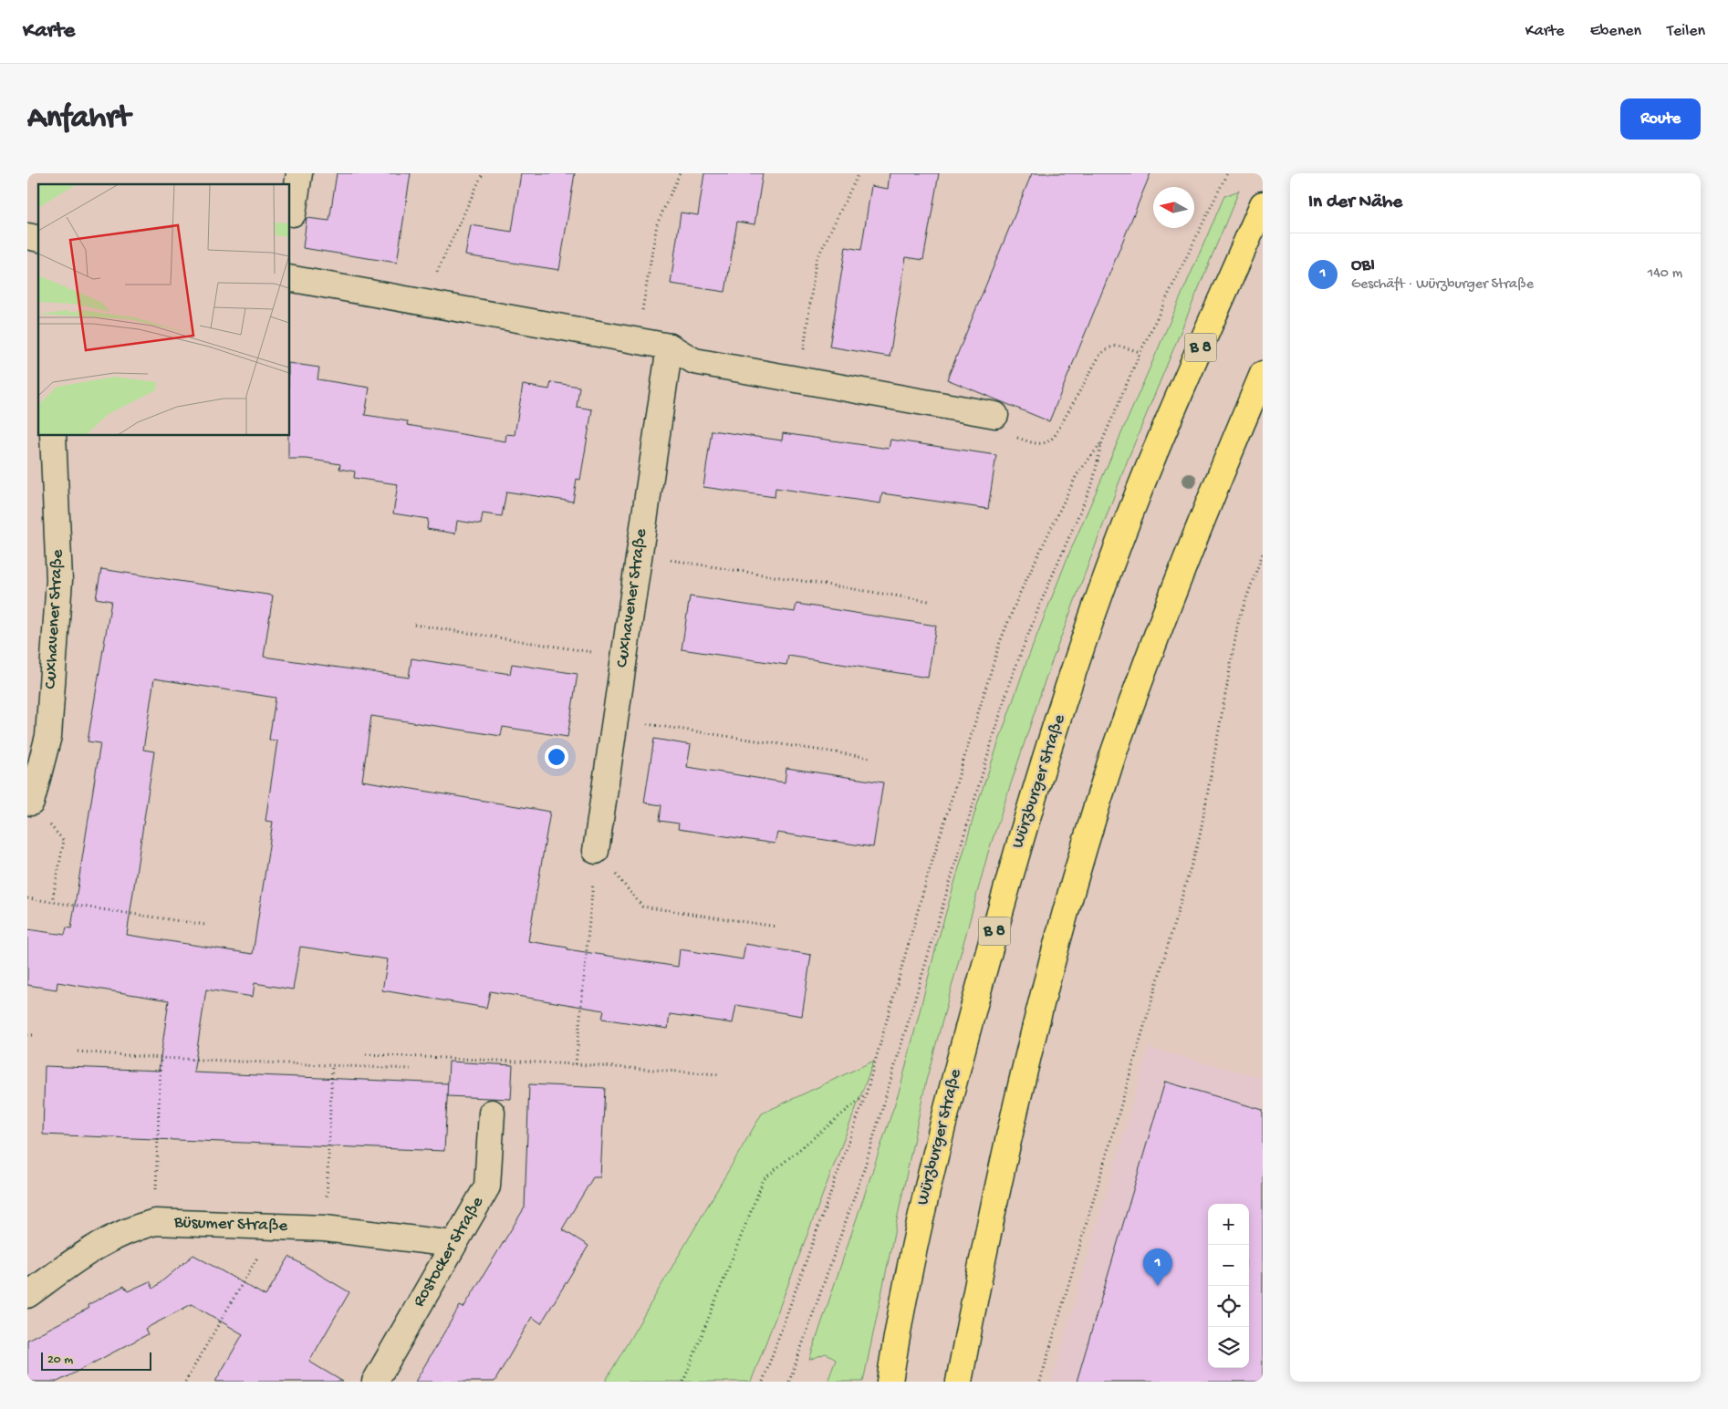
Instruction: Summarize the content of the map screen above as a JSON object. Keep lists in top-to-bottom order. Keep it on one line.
{"streets":{"main road":["B 8","Würzburger Straße"],"street":["Cuxhavener Straße","Büsumer Straße","Rostocker Straße"]},"crossings":[["Büsumer Straße","Rostocker Straße"]],"scale_bar":"20 m","north":"left","page":{"header":"Karte","nav":["Karte","Ebenen","Teilen"],"buttons":"Route","title":"Anfahrt","heading":"In der Nähe","list":[{"mark":"1","name":"OBI","note":"Geschäft · Würzburger Straße","value":"140 m"}],"map_buttons":["+","−"],"pins":"1","scale":"20 m"}}
